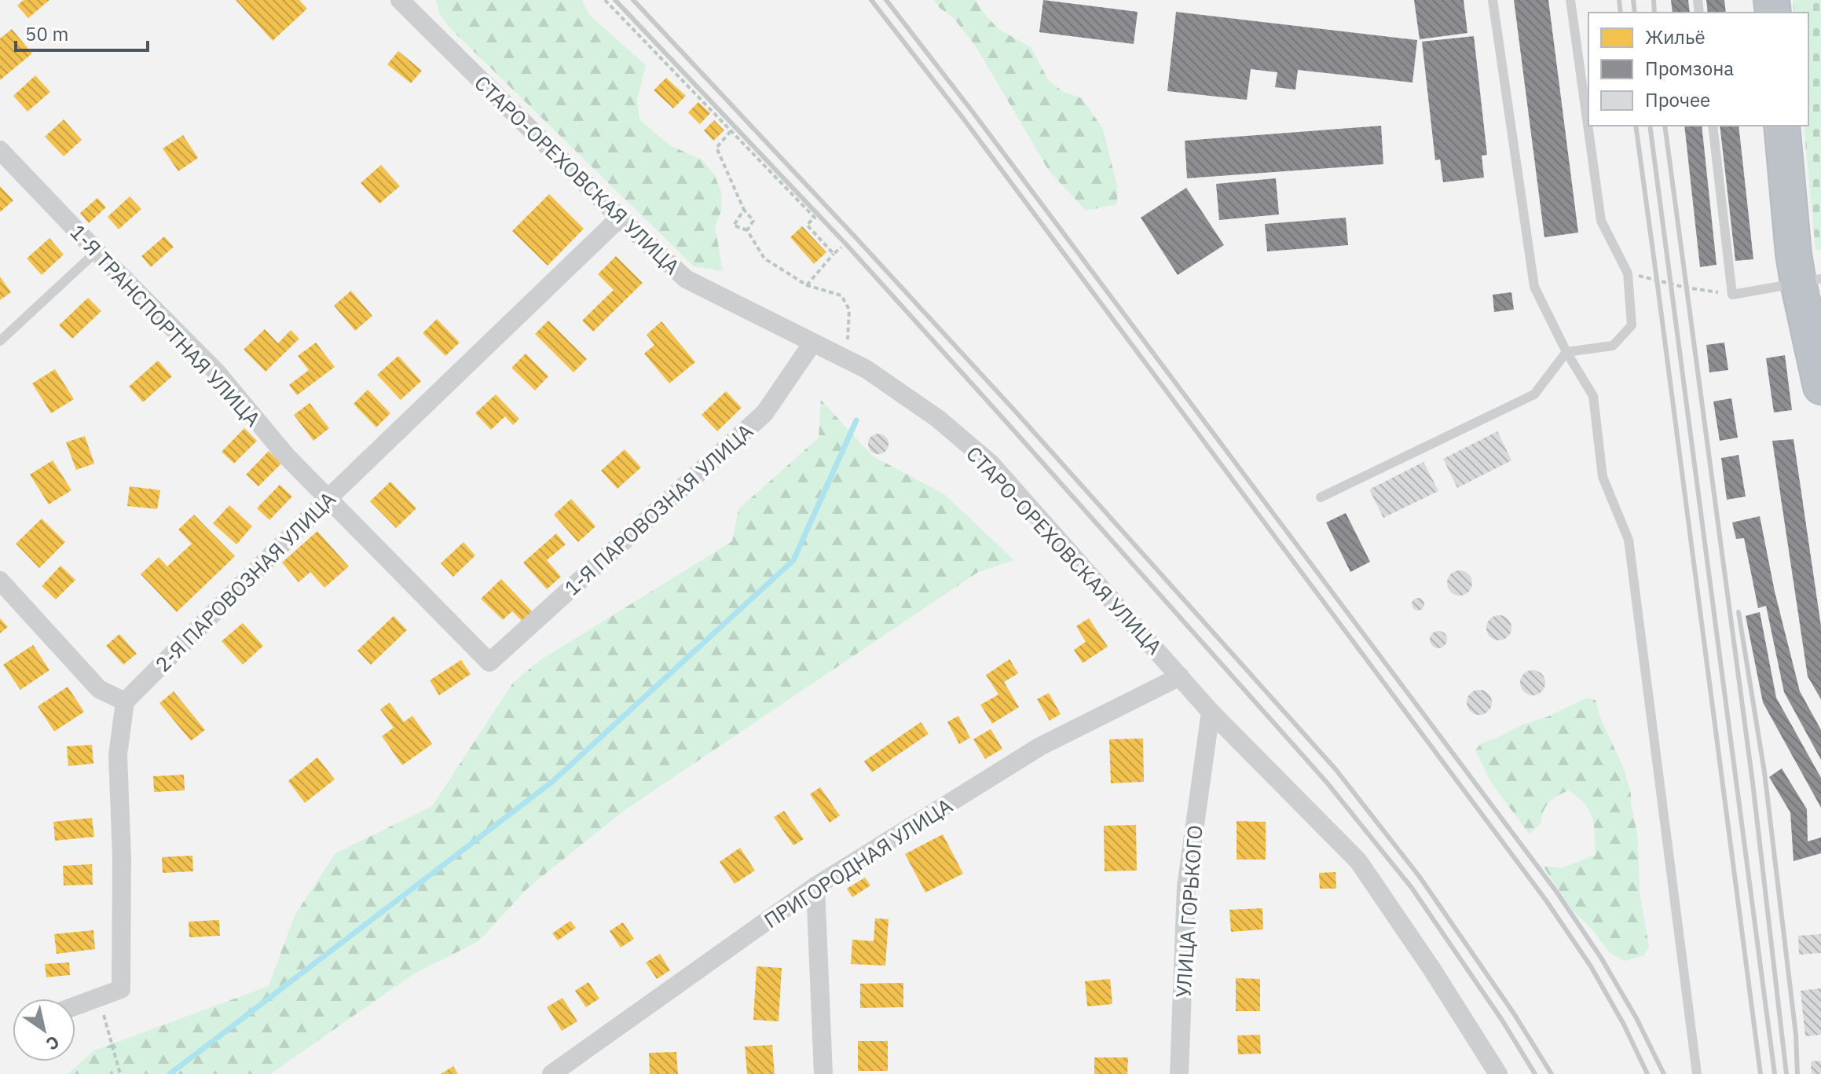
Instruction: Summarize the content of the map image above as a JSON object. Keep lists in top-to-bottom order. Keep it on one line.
{"streets":{"street":["СТАРО-ОРЕХОВСКАЯ УЛИЦА","1-Я ТРАНСПОРТНАЯ УЛИЦА","1-Я ПАРОВОЗНАЯ УЛИЦА","2-Я ПАРОВОЗНАЯ УЛИЦА","ПРИГОРОДНАЯ УЛИЦА","УЛИЦА ГОРЬКОГО"]},"crossings":[["СТАРО-ОРЕХОВСКАЯ УЛИЦА","1-Я ПАРОВОЗНАЯ УЛИЦА"],["СТАРО-ОРЕХОВСКАЯ УЛИЦА","2-Я ПАРОВОЗНАЯ УЛИЦА"],["СТАРО-ОРЕХОВСКАЯ УЛИЦА","ПРИГОРОДНАЯ УЛИЦА"],["СТАРО-ОРЕХОВСКАЯ УЛИЦА","УЛИЦА ГОРЬКОГО"],["1-Я ТРАНСПОРТНАЯ УЛИЦА","1-Я ПАРОВОЗНАЯ УЛИЦА"],["1-Я ТРАНСПОРТНАЯ УЛИЦА","2-Я ПАРОВОЗНАЯ УЛИЦА"]],"legend":["Жильё","Промзона","Прочее"],"scale_bar":"50 m","north":"bottom right"}
